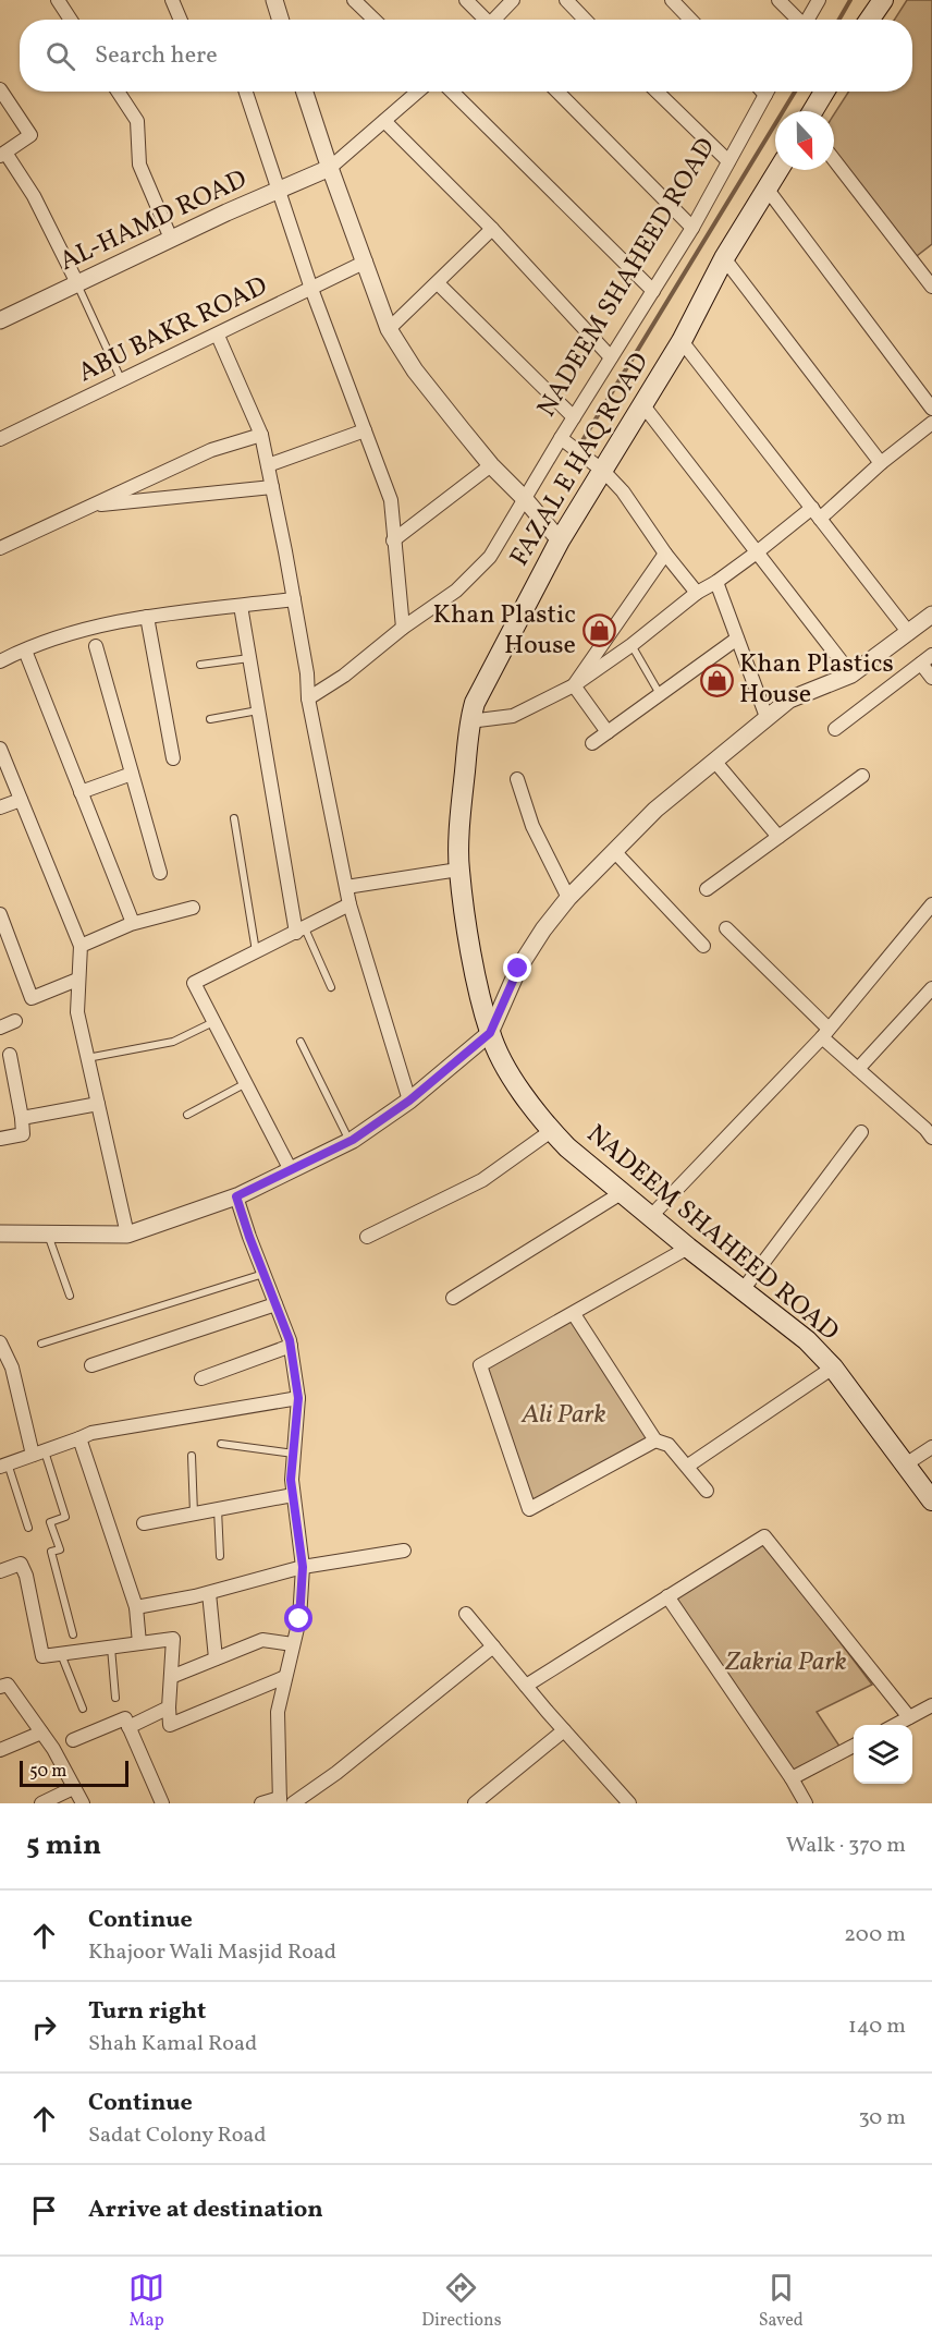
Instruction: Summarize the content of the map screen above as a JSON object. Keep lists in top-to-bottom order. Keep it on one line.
{"streets":{"main road":["NADEEM SHAHEED ROAD","FAZAL E HAQ ROAD"],"street":["AL-HAMD ROAD","ABU BAKR ROAD"]},"crossings":[["NADEEM SHAHEED ROAD","FAZAL E HAQ ROAD"]],"parks":["Ali Park","Zakria Park"],"places":{"shop":["Khan Plastic House","Khan Plastics House"]},"scale_bar":"50 m","north":"bottom","page":{"search":"Search here","scale":"50 m","heading":["5 min","Walk · 370 m"],"list":[["Continue","Khajoor Wali Masjid Road","200 m"],["Turn right","Shah Kamal Road","140 m"],["Continue","Sadat Colony Road","30 m"],"Arrive at destination"],"nav":["Map","Directions","Saved"]}}
